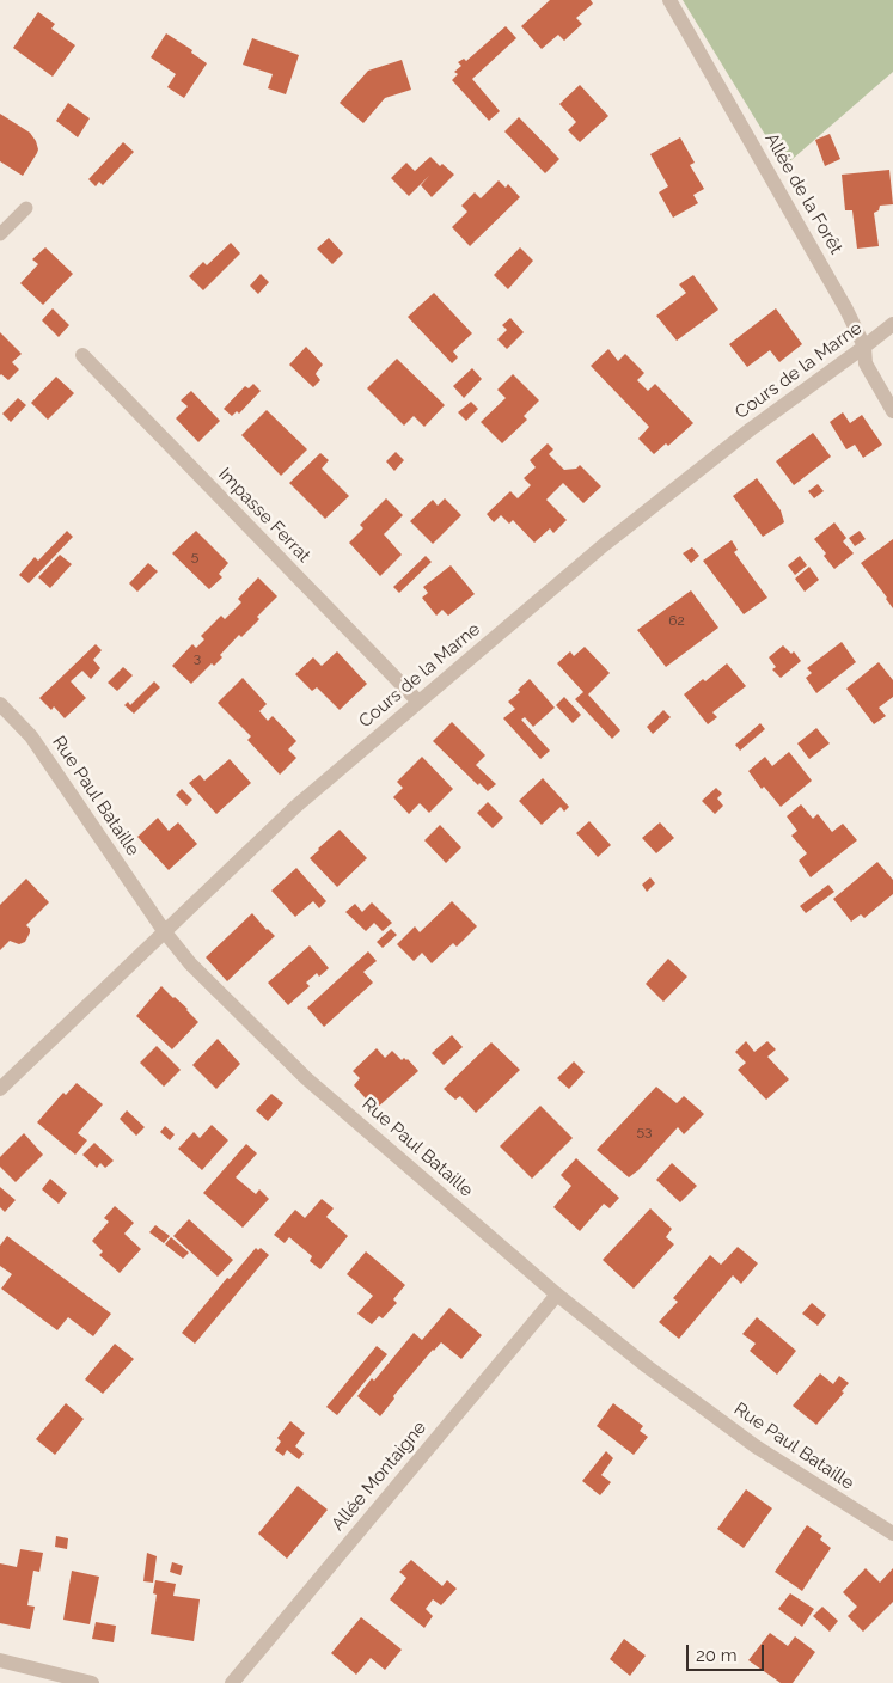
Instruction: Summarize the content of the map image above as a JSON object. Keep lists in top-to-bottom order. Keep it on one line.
{"streets":{"street":["Allée de la Forêt","Cours de la Marne","Impasse Ferrat","Rue Paul Bataille","Allée Montaigne"]},"crossings":[["Allée de la Forêt","Cours de la Marne"],["Cours de la Marne","Impasse Ferrat"],["Cours de la Marne","Rue Paul Bataille"],["Rue Paul Bataille","Allée Montaigne"]],"house_numbers":["5","62","3","53"],"scale_bar":"20 m"}
